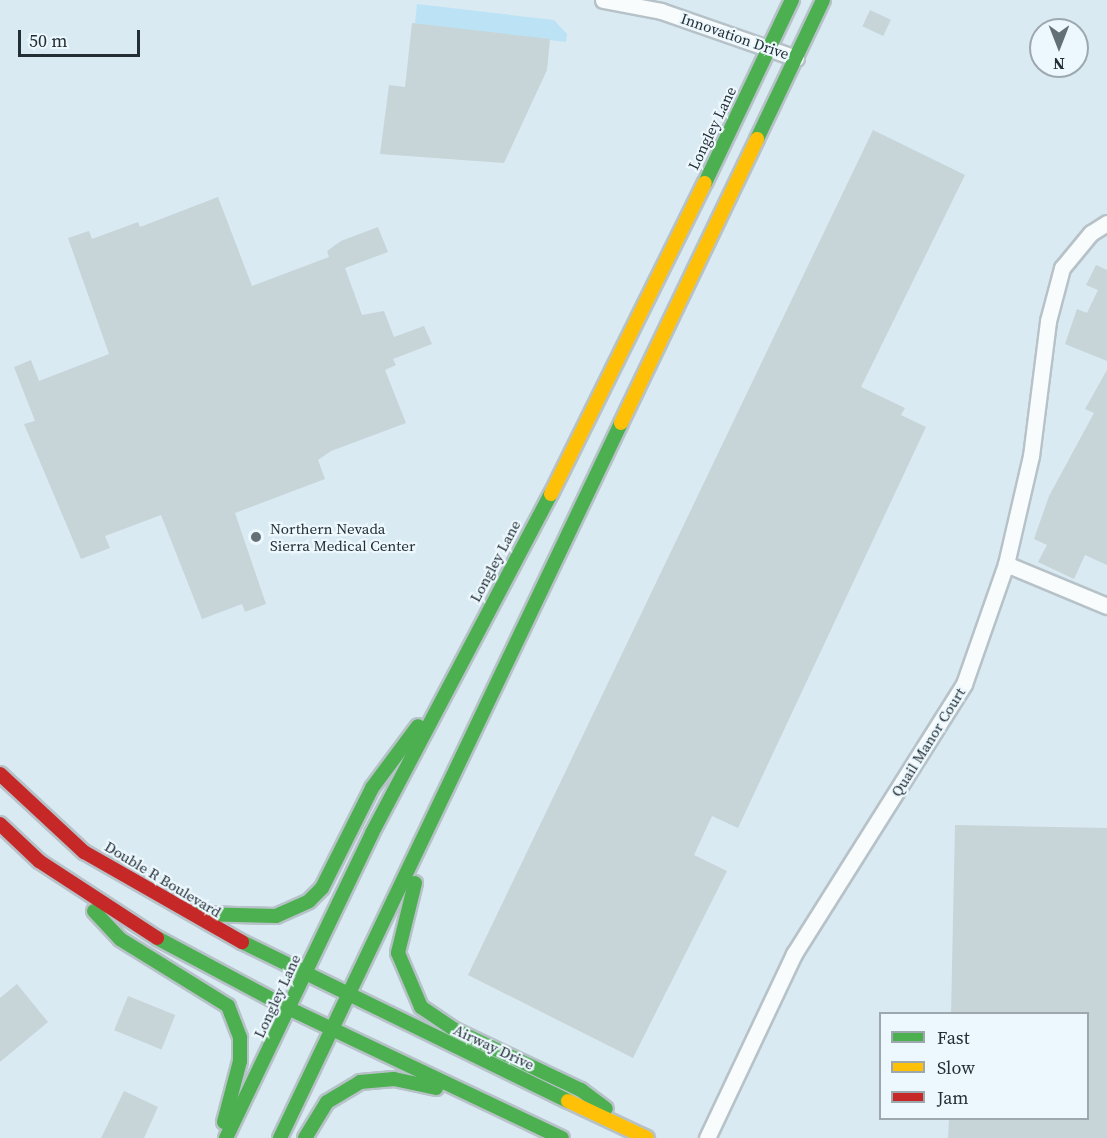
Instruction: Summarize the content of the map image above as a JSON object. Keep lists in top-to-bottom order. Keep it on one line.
{"streets":{"main road":["Longley Lane","Double R Boulevard","Airway Drive"],"street":["Innovation Drive","Quail Manor Court"]},"crossings":[["Innovation Drive","Longley Lane"],["Longley Lane","Double R Boulevard"],["Double R Boulevard","Airway Drive"]],"places":["Northern Nevada Sierra Medical Center"],"legend":["Fast","Slow","Jam"],"scale_bar":"50 m","north":"bottom"}
